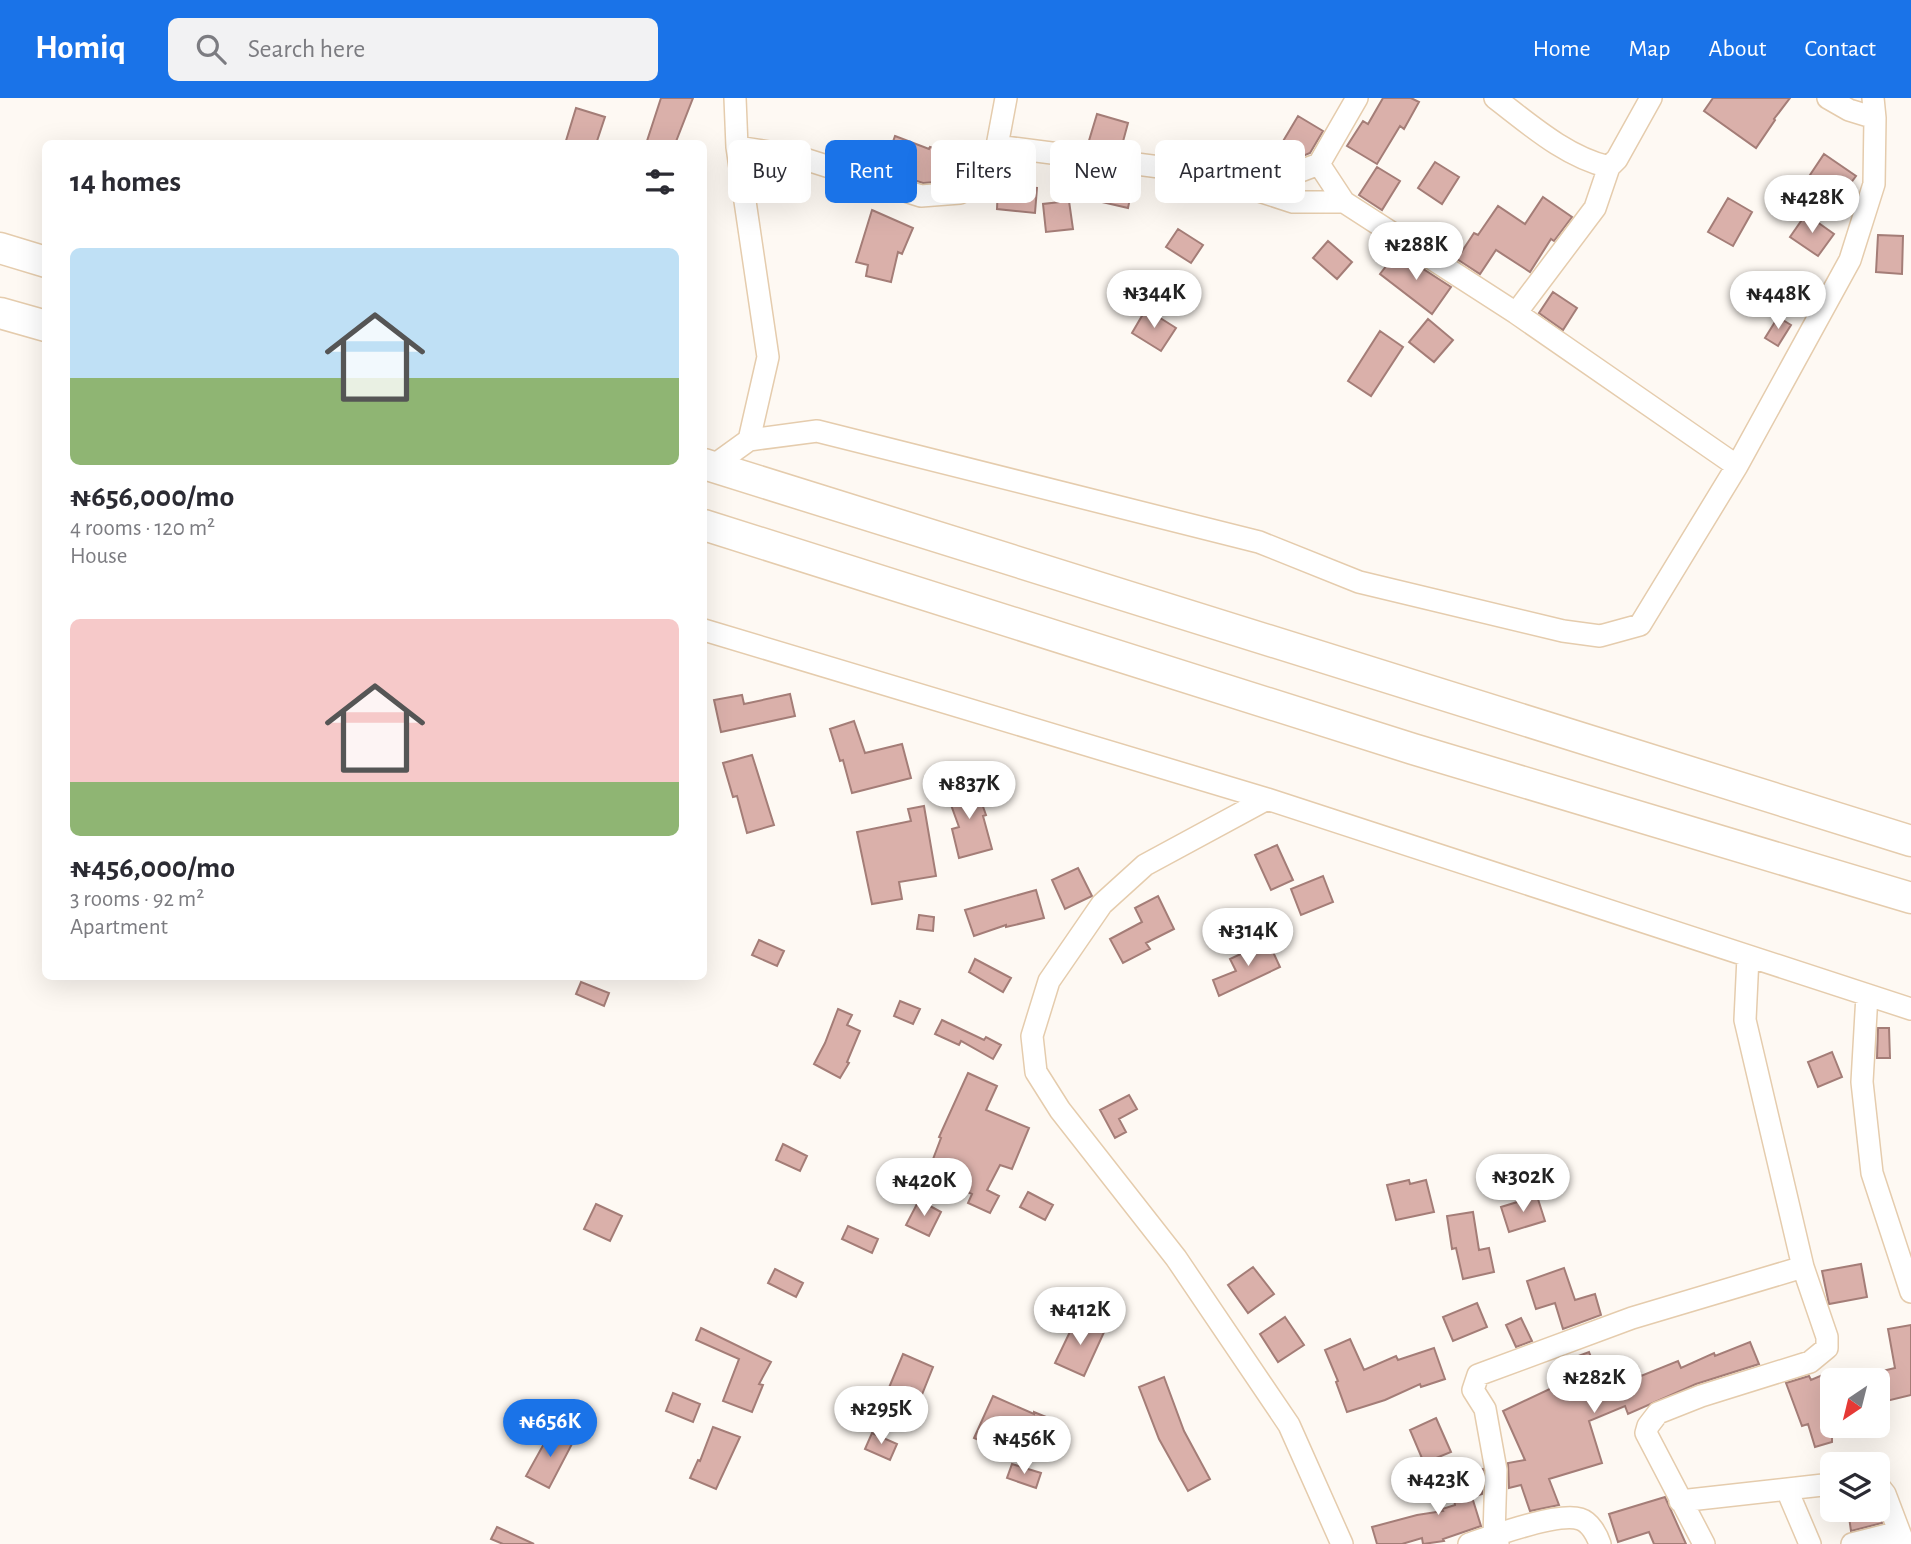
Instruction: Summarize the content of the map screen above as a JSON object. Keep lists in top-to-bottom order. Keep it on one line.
{"north":"bottom left","page":{"header":"Homiq","search":"Search here","nav":["Home","Map","About","Contact"],"chip":["Buy","Rent","Filters","New","Apartment"],"heading":"14 homes","price":["₦428K","₦288K","₦344K","₦448K","₦837K","₦314K","₦302K","₦420K","₦412K","₦282K","₦295K","₦656K","₦456K","₦423K"],"list":[{"name":"₦656,000/mo","note":"4 rooms · 120 m² · House"},{"name":"₦456,000/mo","note":"3 rooms · 92 m² · Apartment"}]}}
